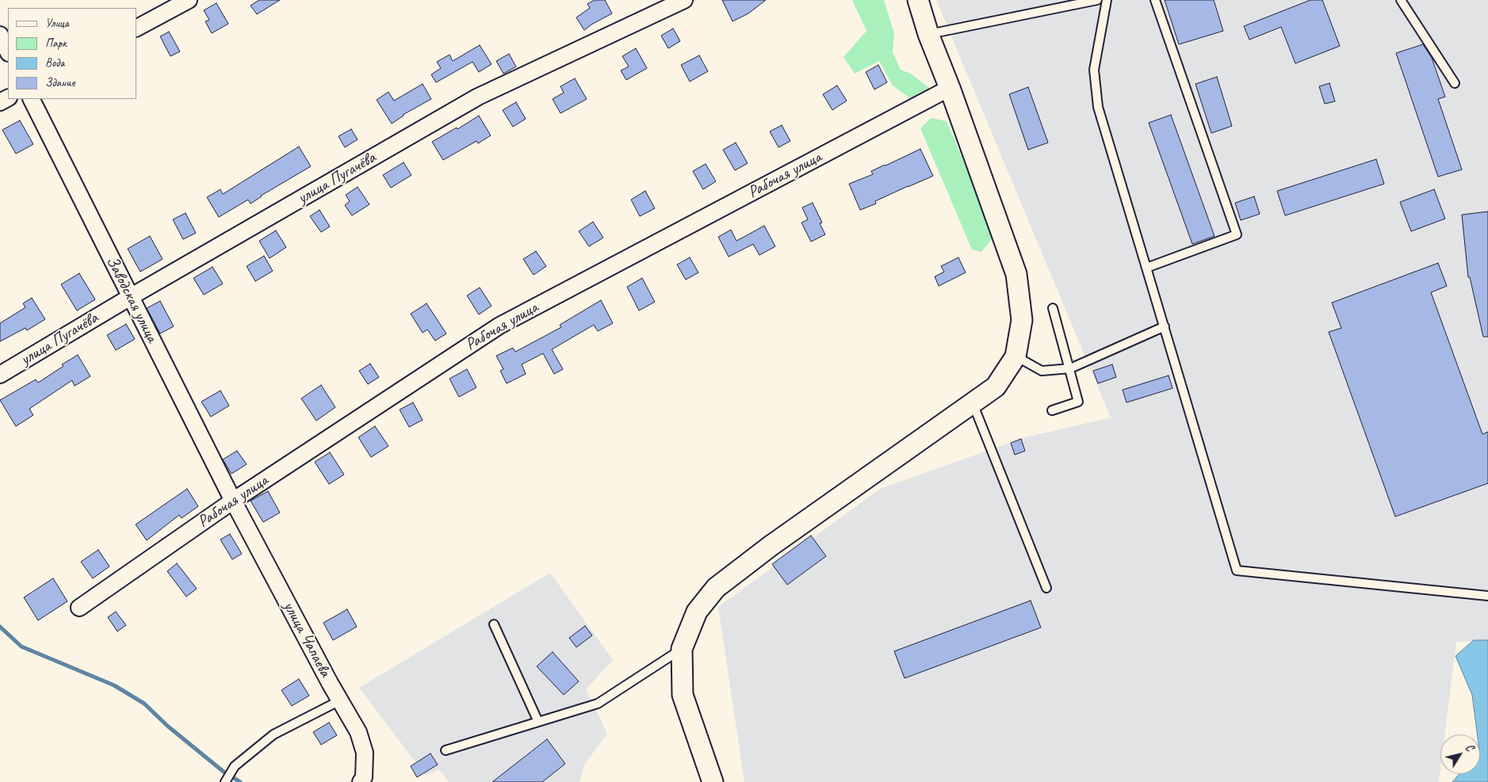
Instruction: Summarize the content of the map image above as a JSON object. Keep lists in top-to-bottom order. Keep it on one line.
{"streets":{"street":["Рабочая улица","улица Пугачёва","Заводская улица","улица Чапаева"]},"crossings":[["Рабочая улица","Заводская улица"],["Рабочая улица","улица Чапаева"],["улица Пугачёва","Заводская улица"],["Заводская улица","улица Чапаева"]],"legend":["Улица","Парк","Вода","Здание"],"north":"top right"}
